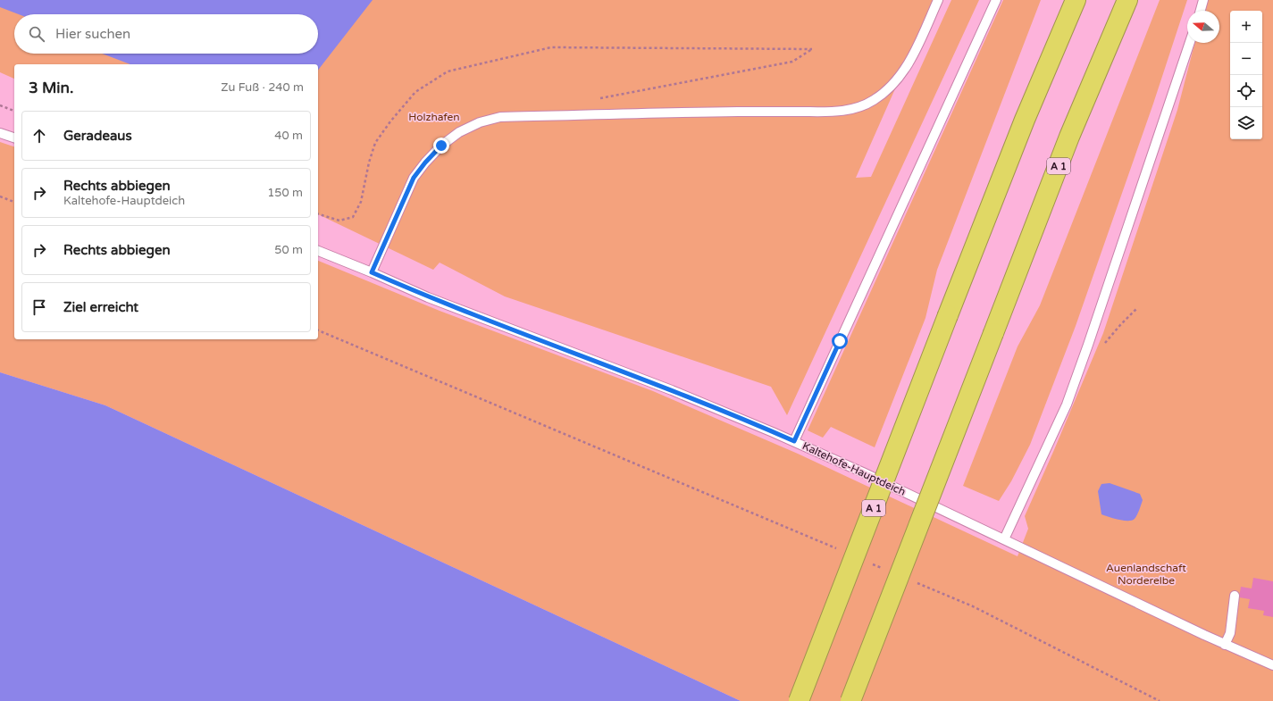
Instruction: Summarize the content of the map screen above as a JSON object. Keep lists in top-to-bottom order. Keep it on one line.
{"streets":{"highway":["A 1"],"lane":["Kaltehofe-Hauptdeich"]},"parks":["Holzhafen","Auenlandschaft Norderelbe"],"north":"left","page":{"map_buttons":["+","−"],"search":"Hier suchen","heading":["3 Min.","Zu Fuß · 240 m"],"list":[["Geradeaus","40 m"],["Rechts abbiegen","Kaltehofe-Hauptdeich","150 m"],["Rechts abbiegen","50 m"],"Ziel erreicht"]}}
